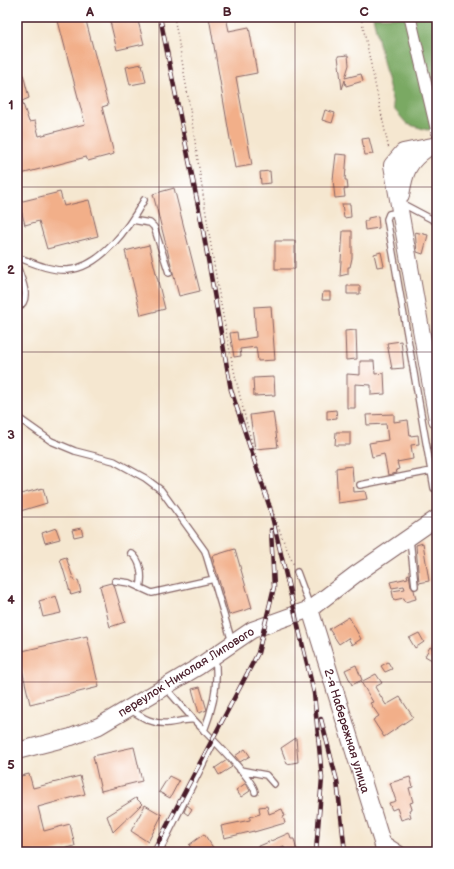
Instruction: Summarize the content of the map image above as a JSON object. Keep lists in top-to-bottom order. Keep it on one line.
{"streets":{"street":["переулок Николая Липового","2-я Набережная улица"]},"crossings":[["переулок Николая Липового","2-я Набережная улица"]],"grid":{"columns":["A","B","C"],"rows":["1","2","3","4","5"]}}
